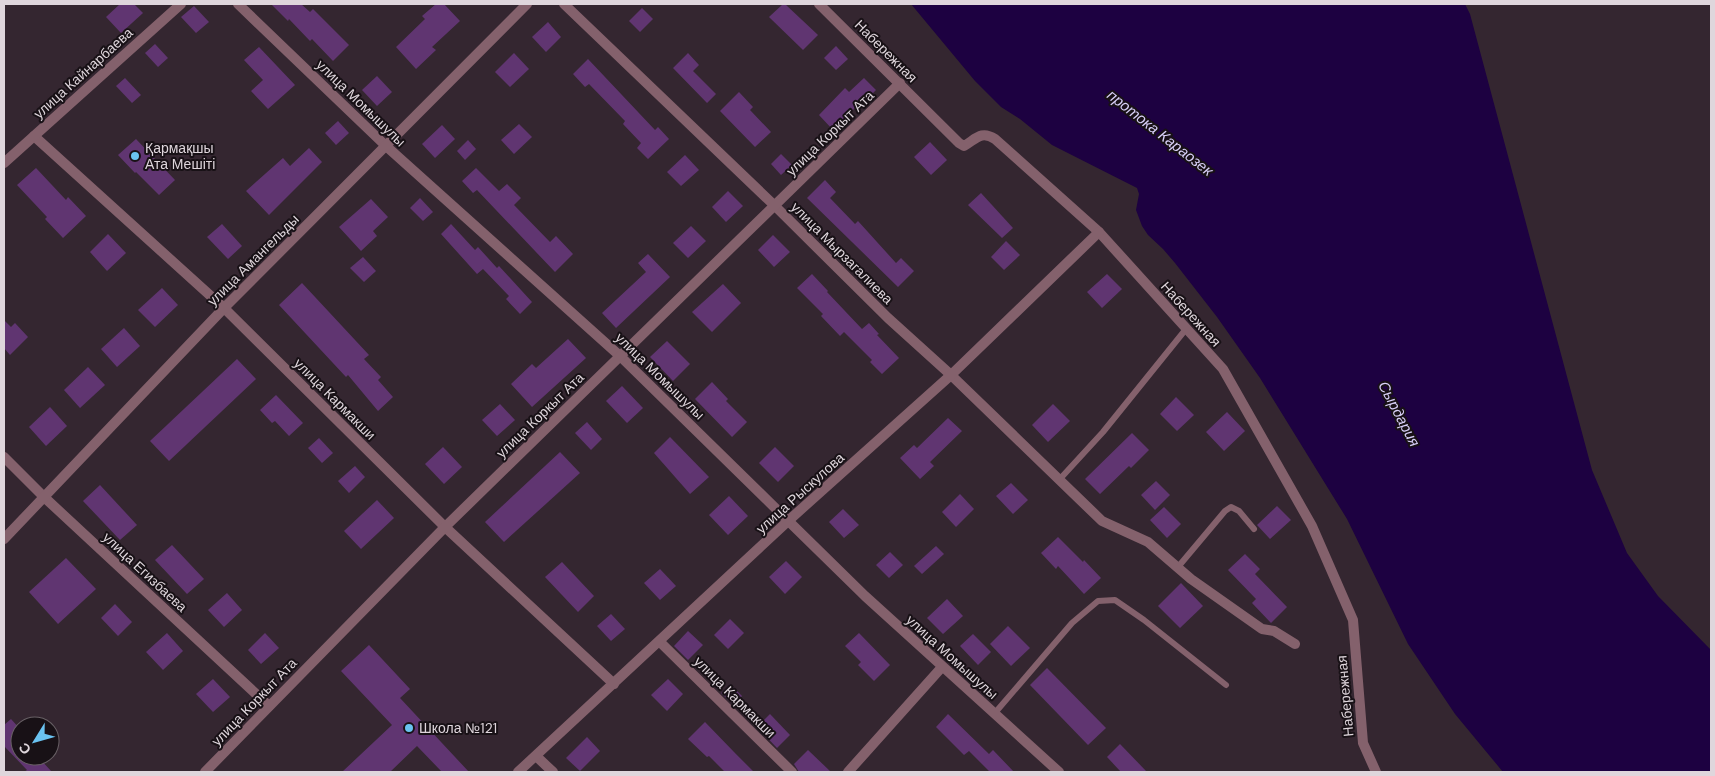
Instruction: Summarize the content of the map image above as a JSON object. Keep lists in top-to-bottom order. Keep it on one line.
{"streets":{"street":["Набережная","улица Кайнарбаева","улица Момышулы","улица Коркыт Ата","улица Мырзагалиева","улица Амангельды","улица Кармакши","улица Рыскулова","улица Егизбаева"]},"crossings":[["Набережная","улица Коркыт Ата"],["Набережная","улица Рыскулова"],["улица Кайнарбаева","улица Кармакши"],["улица Момышулы","улица Коркыт Ата"],["улица Момышулы","улица Амангельды"],["улица Момышулы","улица Рыскулова"],["улица Коркыт Ата","улица Мырзагалиева"],["улица Коркыт Ата","улица Кармакши"],["улица Коркыт Ата","улица Егизбаева"],["улица Мырзагалиева","улица Рыскулова"],["улица Амангельды","улица Кармакши"],["улица Амангельды","улица Егизбаева"],["улица Кармакши","улица Рыскулова"]],"water":["протока Караозек","Сырдария"],"places":["Қармақшы Ата Мешіті","Школа №121"],"north":"bottom left"}
